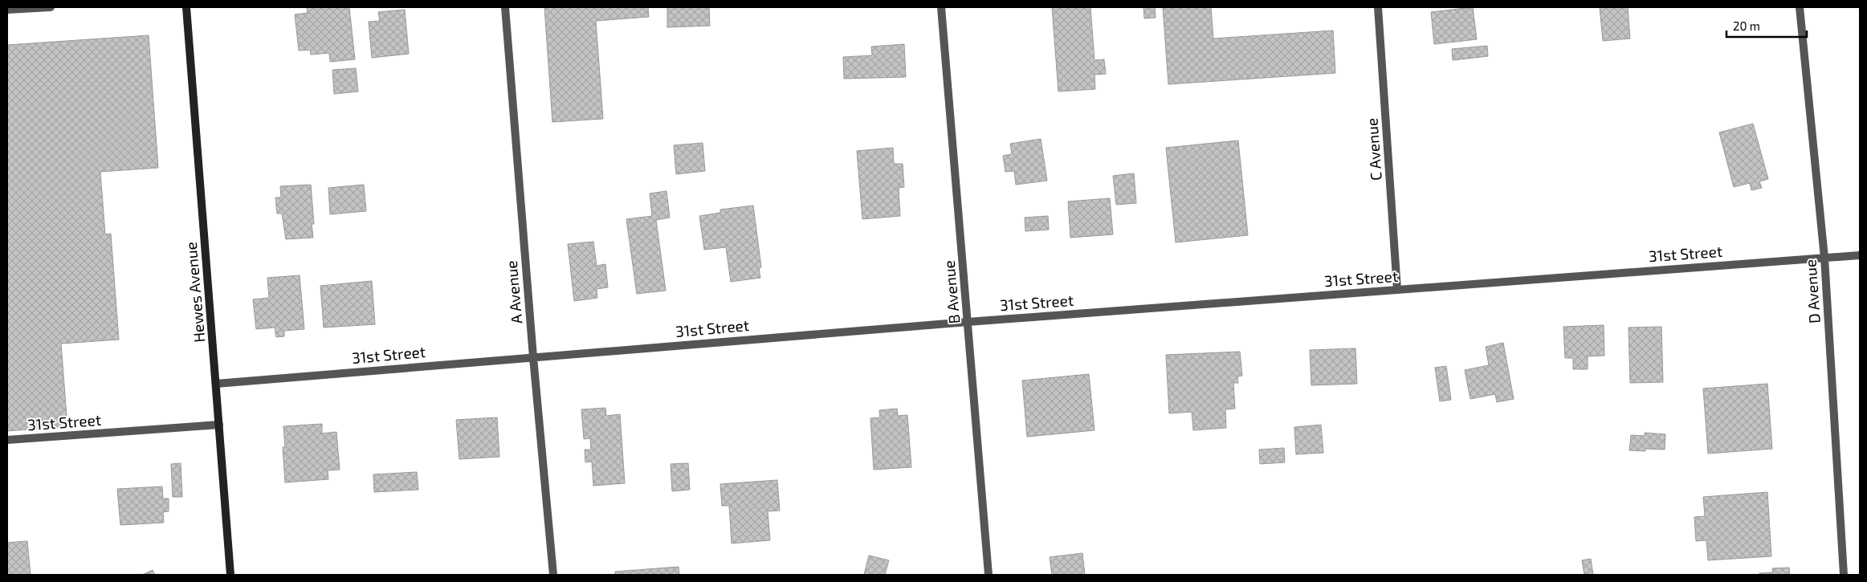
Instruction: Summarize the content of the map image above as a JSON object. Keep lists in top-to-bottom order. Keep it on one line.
{"streets":{"main road":["Hewes Avenue"],"street":["C Avenue","31st Street","D Avenue","A Avenue","B Avenue"]},"crossings":[["C Avenue","31st Street"],["31st Street","D Avenue"],["31st Street","Hewes Avenue"],["31st Street","A Avenue"],["31st Street","B Avenue"]],"scale_bar":"20 m"}
